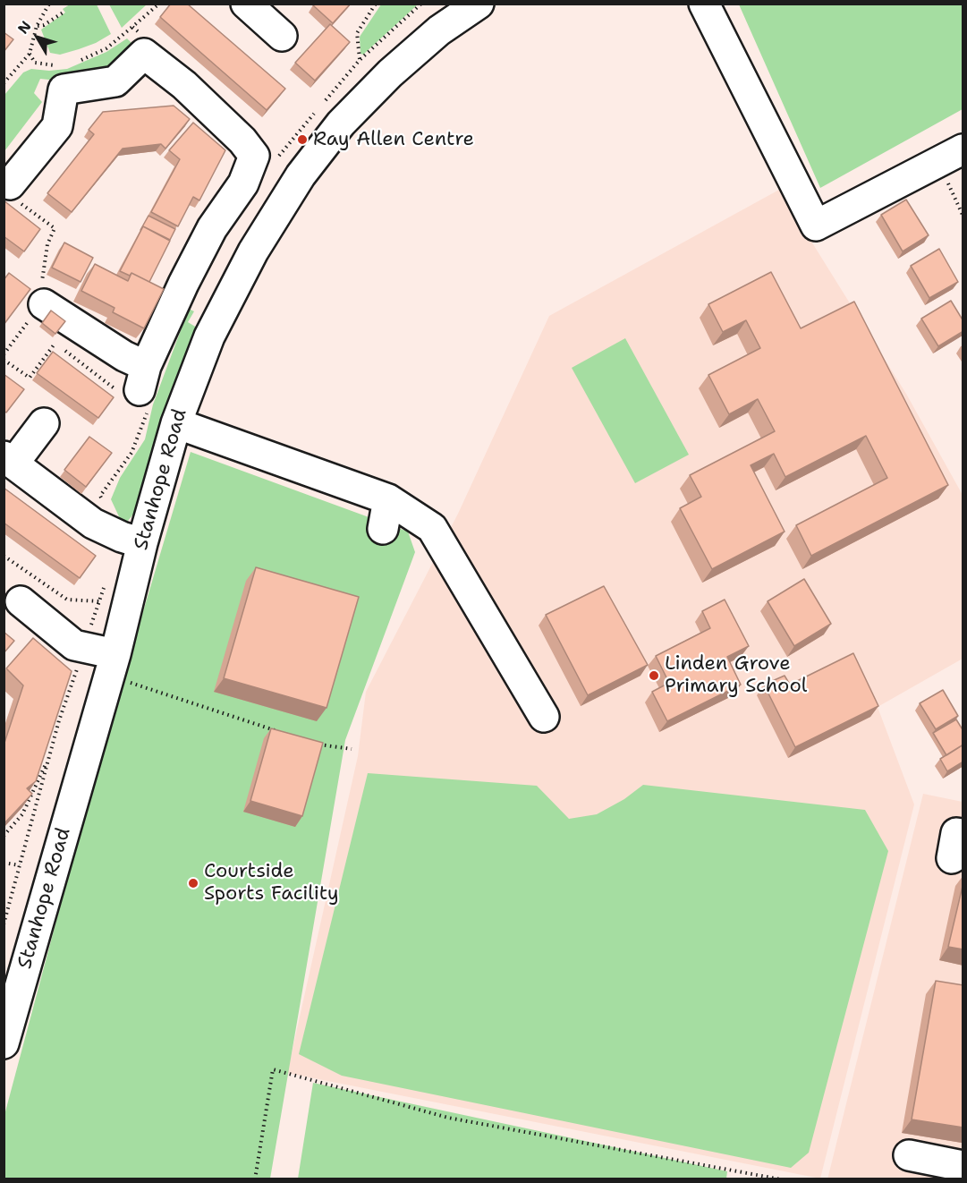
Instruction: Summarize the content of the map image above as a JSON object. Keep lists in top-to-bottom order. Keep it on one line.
{"streets":{"street":["Stanhope Road"]},"places":["Ray Allen Centre","Linden Grove Primary School","Courtside Sports Facility"],"north":"top left"}
